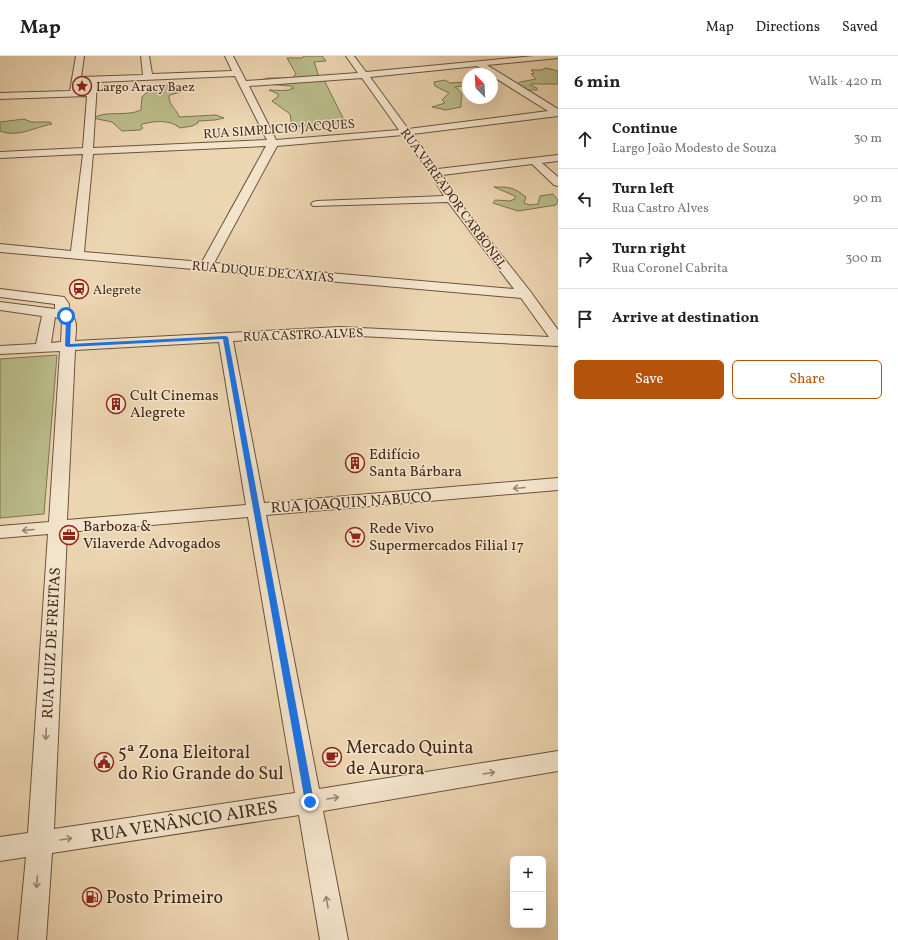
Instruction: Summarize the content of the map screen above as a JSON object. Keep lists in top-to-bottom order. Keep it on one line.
{"streets":{"street":["RUA SIMPLICIO JACQUES","RUA VEREADOR CARBONEL","RUA DUQUE DE CAXIAS","RUA CASTRO ALVES","RUA JOAQUIN NABUCO","RUA LUIZ DE FREITAS","RUA VENÂNCIO AIRES"]},"crossings":[["RUA SIMPLICIO JACQUES","RUA VEREADOR CARBONEL"],["RUA VEREADOR CARBONEL","RUA DUQUE DE CAXIAS"],["RUA VEREADOR CARBONEL","RUA CASTRO ALVES"],["RUA CASTRO ALVES","RUA LUIZ DE FREITAS"],["RUA JOAQUIN NABUCO","RUA LUIZ DE FREITAS"],["RUA LUIZ DE FREITAS","RUA VENÂNCIO AIRES"]],"one_way":["RUA JOAQUIN NABUCO","RUA LUIZ DE FREITAS","RUA VENÂNCIO AIRES"],"places":{"place":["Largo Aracy Baez"],"station":["Alegrete"],"building":["Cult Cinemas Alegrete","Edifício Santa Bárbara"],"office":["Barboza & Vilaverde Advogados"],"supermarket":["Rede Vivo Supermercados Filial 17"],"cafe":["Mercado Quinta de Aurora"],"public building":["5ª Zona Eleitoral do Rio Grande do Sul"],"fuel station":["Posto Primeiro"]},"north":"top left","page":{"header":"Map","nav":["Map","Directions","Saved"],"heading":["6 min","Walk · 420 m"],"list":[["Continue","Largo João Modesto de Souza","30 m"],["Turn left","Rua Castro Alves","90 m"],["Turn right","Rua Coronel Cabrita","300 m"],"Arrive at destination"],"buttons":["Save","Share"],"map_buttons":["+","−"]}}
